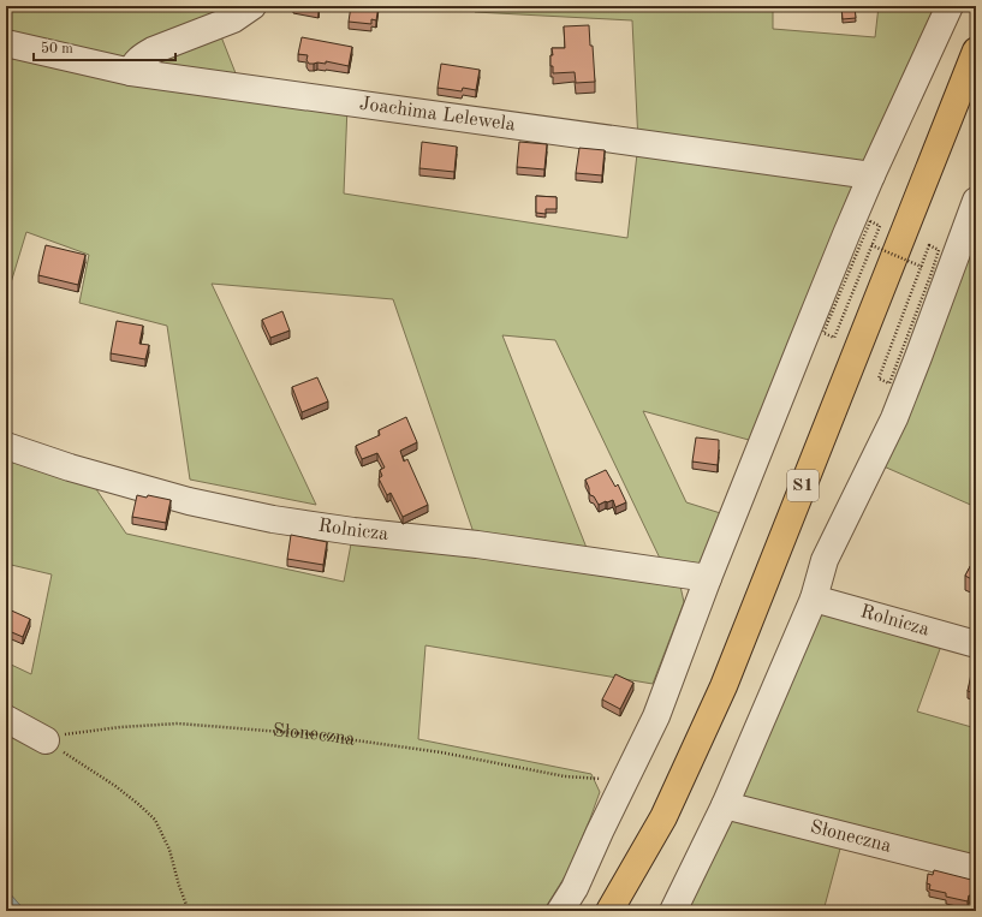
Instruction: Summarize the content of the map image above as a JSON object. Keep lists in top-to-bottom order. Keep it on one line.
{"streets":{"highway":["S1"],"street":["Joachima Lelewela","Rolnicza","Słoneczna"]},"scale_bar":"50 m"}
